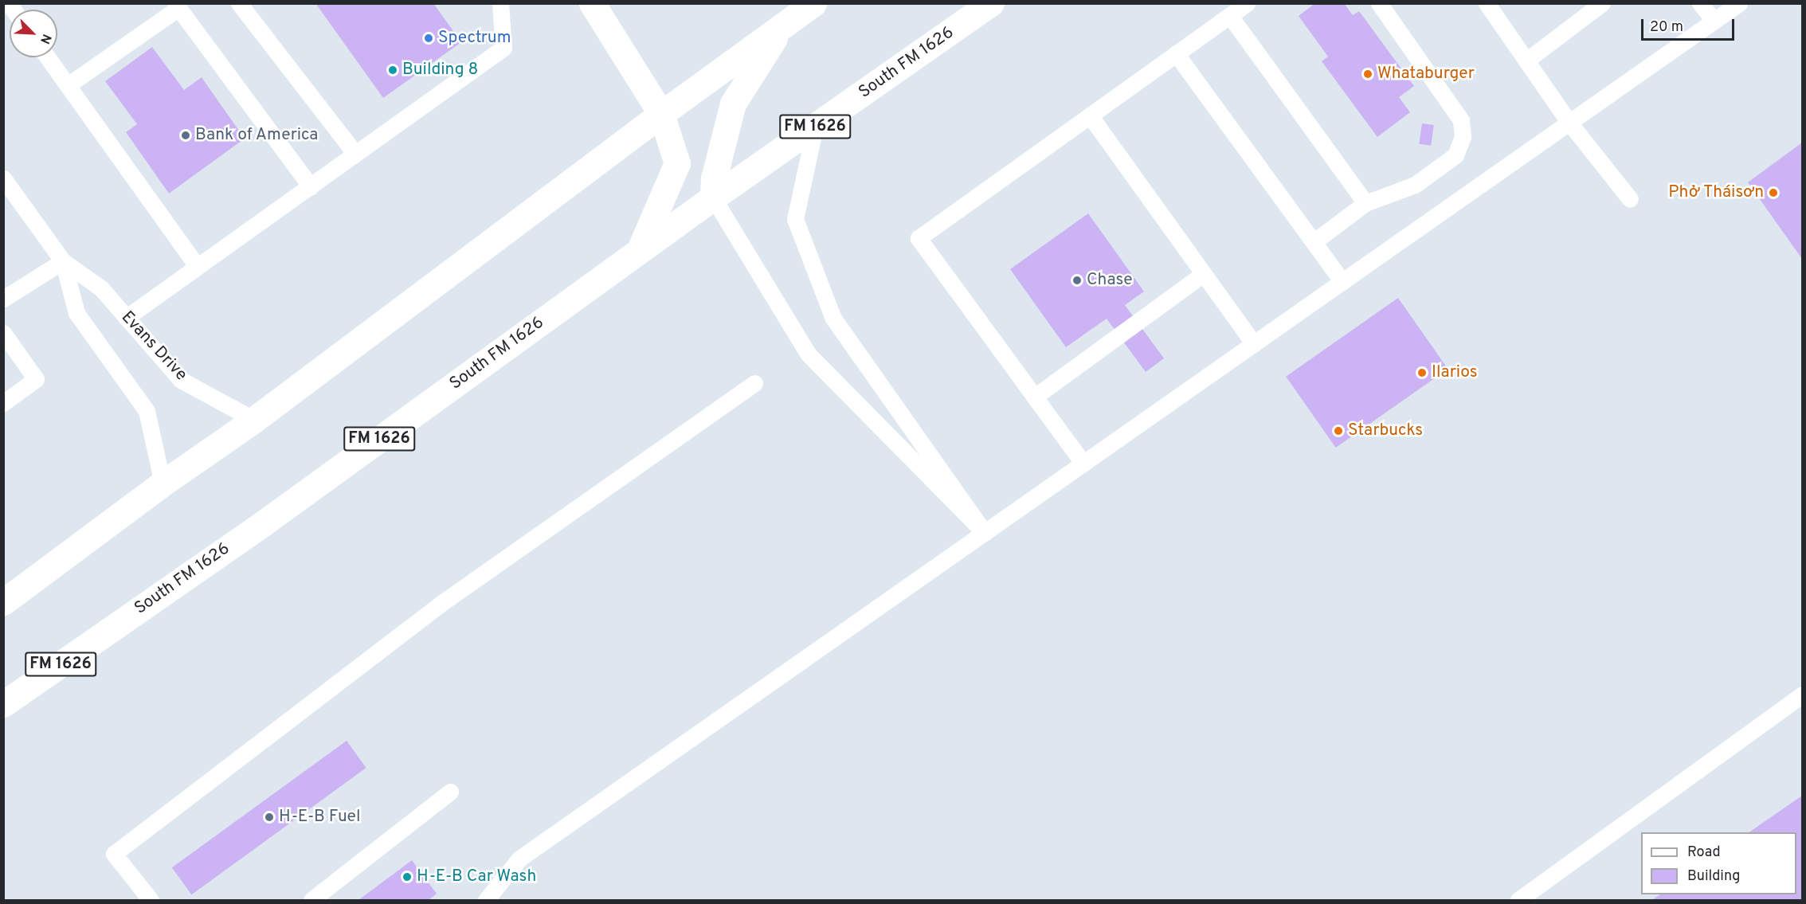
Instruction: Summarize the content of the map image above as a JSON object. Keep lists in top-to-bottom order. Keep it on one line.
{"streets":{"main road":["South FM 1626","FM 1626"],"lane":["Evans Drive"]},"places":["Spectrum","Building 8","Whataburger","Bank of America","Phở Tháisơn","Chase","Ilarios","Starbucks","H-E-B Fuel","H-E-B Car Wash"],"legend":["Road","Building"],"scale_bar":"20 m","north":"bottom right"}
